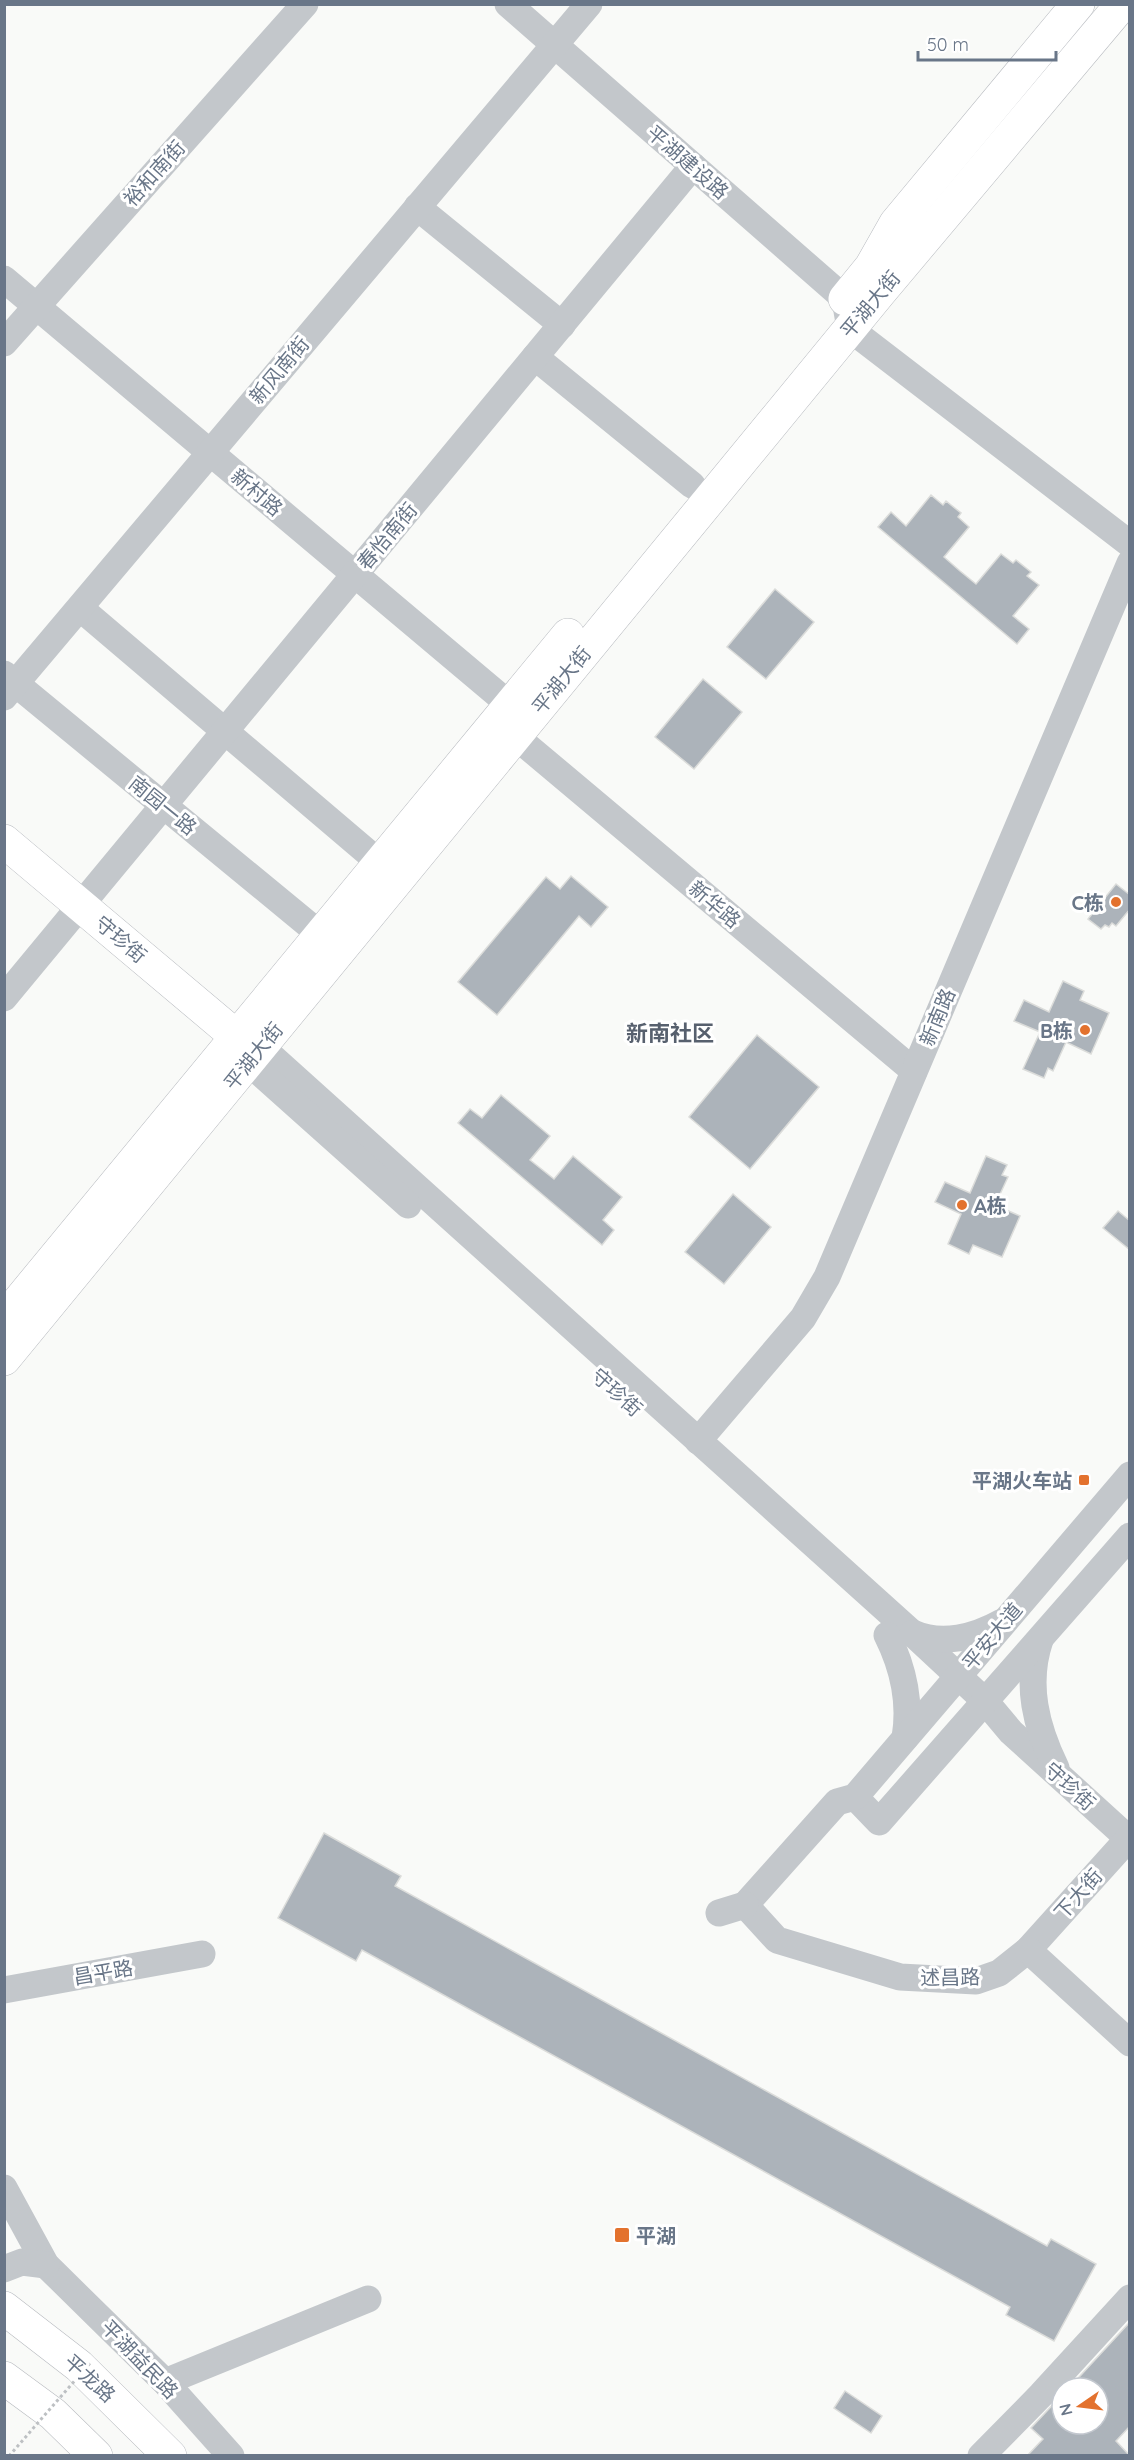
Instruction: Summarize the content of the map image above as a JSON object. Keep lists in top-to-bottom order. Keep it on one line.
{"streets":{"main road":["平湖大街","守珍街","平龙路"],"street":["平湖建设路","裕和南街","新风南街","新村路","春怡南街","南园一路","新华路","新南路","平安大道","下大街","昌平路","述昌路","平湖益民路"]},"crossings":[["平湖建设路","平湖大街"],["平湖建设路","新风南街"],["平湖建设路","春怡南街"],["裕和南街","新村路"],["平湖大街","新村路"],["平湖大街","南园一路"],["平湖大街","新华路"],["平湖大街","守珍街"],["新风南街","新村路"],["新风南街","南园一路"],["新村路","春怡南街"],["新村路","新华路"],["春怡南街","南园一路"],["春怡南街","守珍街"],["新华路","新南路"],["守珍街","新南路"],["守珍街","平安大道"],["守珍街","下大街"],["平安大道","述昌路"],["下大街","述昌路"]],"districts":["新南社区"],"places":{"other":["C栋","B栋","A栋"],"transit":["平湖火车站","平湖"]},"scale_bar":"50 m","north":"left"}
